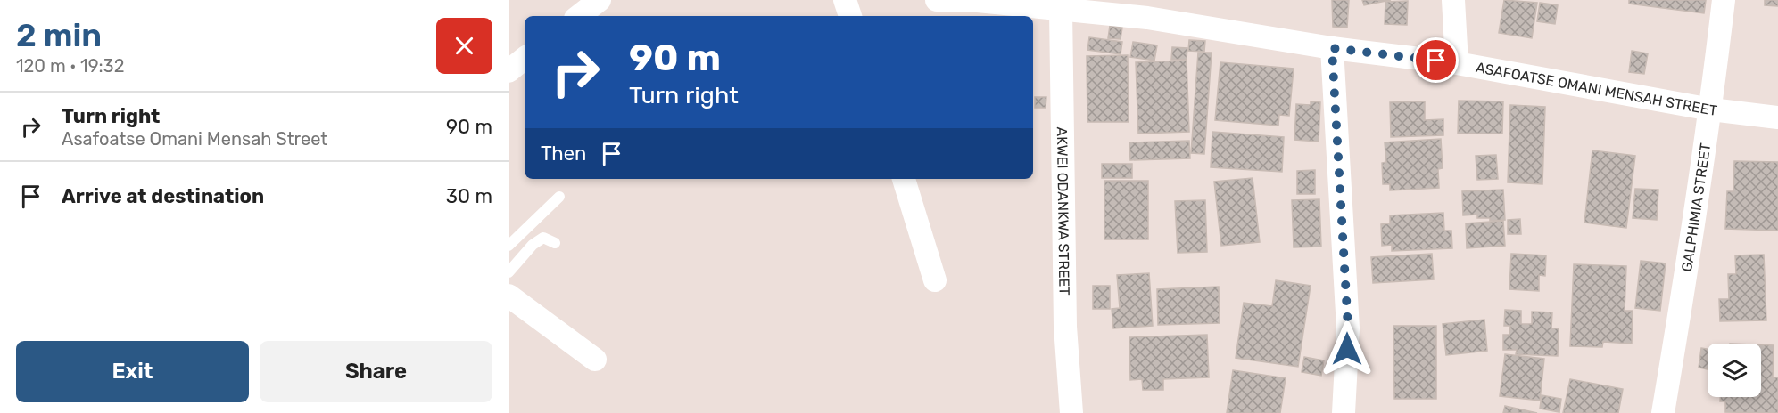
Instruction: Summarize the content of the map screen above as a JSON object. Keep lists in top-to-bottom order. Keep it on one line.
{"streets":{"street":["ASAFOATSE OMANI MENSAH STREET","GALPHIMIA STREET","AKWEI ODANKWA STREET"]},"crossings":[["ASAFOATSE OMANI MENSAH STREET","GALPHIMIA STREET"],["ASAFOATSE OMANI MENSAH STREET","AKWEI ODANKWA STREET"]],"page":{"heading":["2 min","120 m · 19:32"],"turn":["90 m","Turn right"],"list":[{"name":"Turn right","note":"Asafoatse Omani Mensah Street","value":"90 m"},{"name":"Arrive at destination","value":"30 m"}],"then":"Then","buttons":["Exit","Share"]}}
